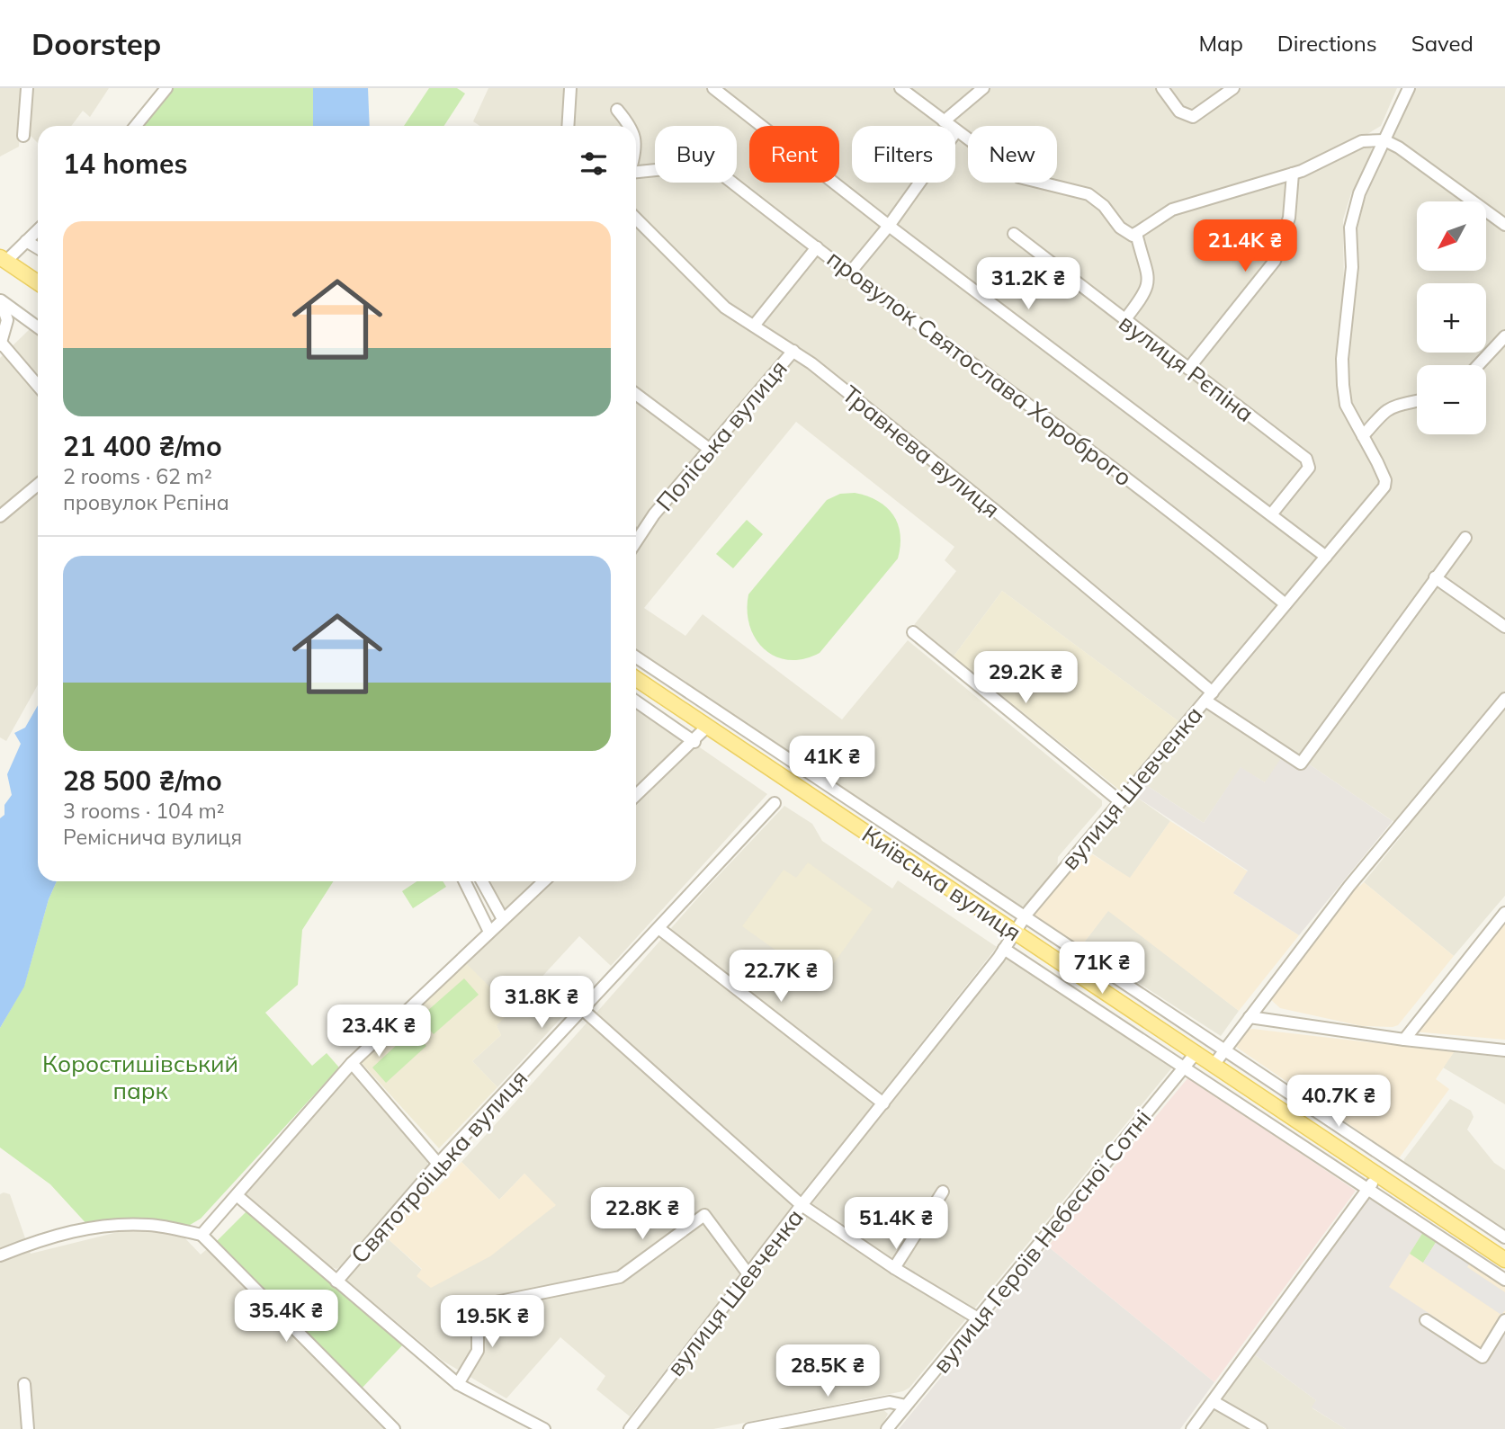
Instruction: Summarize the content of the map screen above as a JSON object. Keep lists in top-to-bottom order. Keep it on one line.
{"streets":{"main road":["Київська вулиця"],"street":["провулок Святослава Хороброго","вулиця Рєпіна","Поліська вулиця","Травнева вулиця","вулиця Шевченка","Святотроїцька вулиця","вулиця Героїв Небесної Сотні"]},"crossings":[["провулок Святослава Хороброго","вулиця Шевченка"],["Поліська вулиця","Травнева вулиця"],["Травнева вулиця","вулиця Шевченка"],["вулиця Шевченка","Київська вулиця"],["Київська вулиця","вулиця Героїв Небесної Сотні"]],"parks":["Коростишівський парк"],"north":"bottom left","page":{"header":"Doorstep","nav":["Map","Directions","Saved"],"chip":["Buy","Rent","Filters","New"],"heading":"14 homes","map_buttons":["+","−"],"list":[{"name":"21 400 ₴/mo","note":"2 rooms · 62 m² · провулок Рєпіна"},{"name":"28 500 ₴/mo","note":"3 rooms · 104 m² · Реміснича вулиця"}],"price":["21.4K ₴","31.2K ₴","29.2K ₴","41K ₴","71K ₴","22.7K ₴","31.8K ₴","23.4K ₴","40.7K ₴","22.8K ₴","51.4K ₴","35.4K ₴","19.5K ₴","28.5K ₴"]}}
